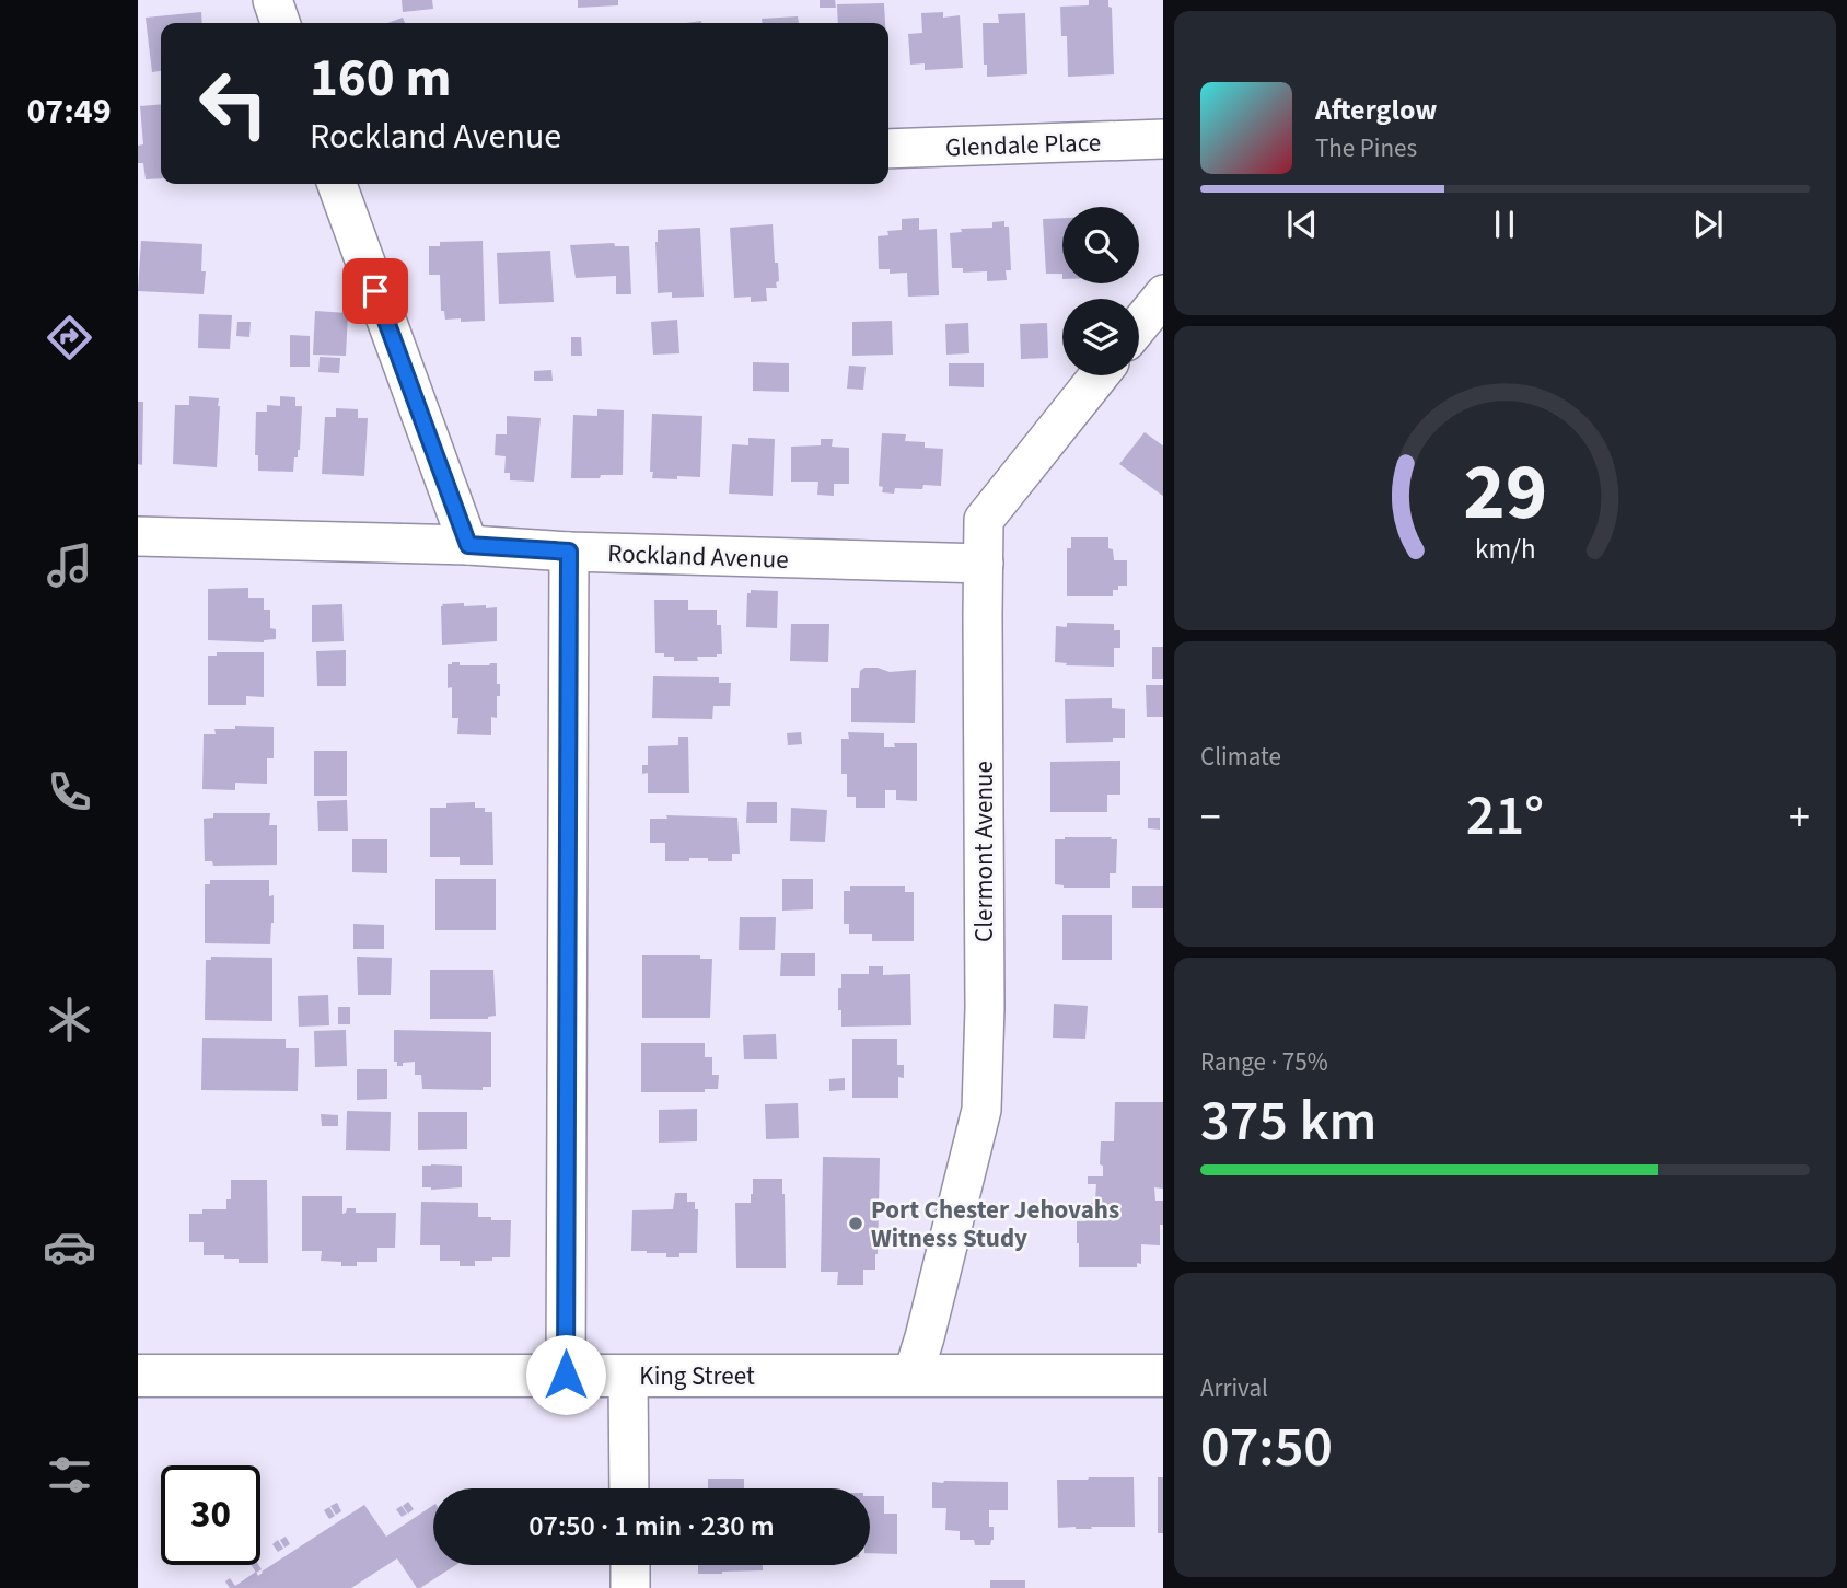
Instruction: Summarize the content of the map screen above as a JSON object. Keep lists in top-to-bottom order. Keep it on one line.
{"streets":{"main road":["King Street"],"street":["Glendale Place","Rockland Avenue","Clermont Avenue"]},"crossings":[["Rockland Avenue","Clermont Avenue"],["Clermont Avenue","King Street"]],"places":["Port Chester Jehovahs Witness Study"],"page":{"tabs":"07:49","turn":["160 m","Rockland Avenue"],"song":["Afterglow","The Pines"],"tile":["Climate",["Range · 75%","375 km"],["Arrival","07:50"]],"heat":["−","21°","+"],"limit":"30","trip":"07:50 · 1 min · 230 m","gauge":["29","km/h"]}}
